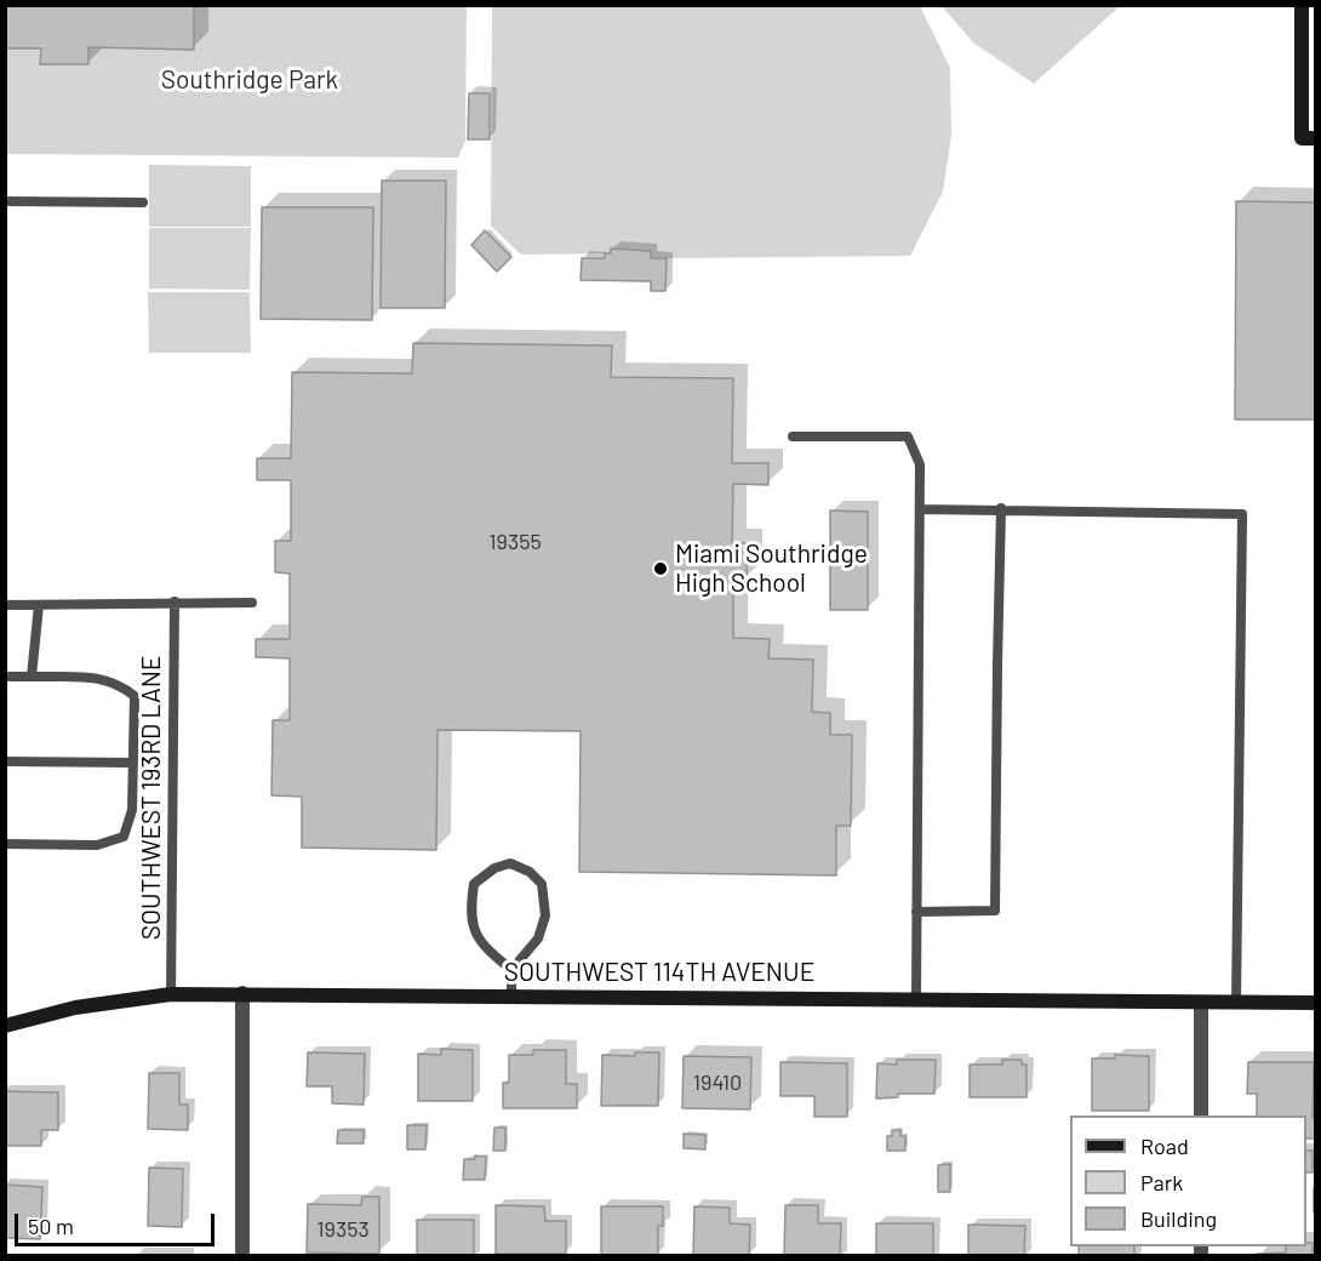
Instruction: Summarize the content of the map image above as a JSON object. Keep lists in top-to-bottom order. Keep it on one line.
{"streets":{"street":["SOUTHWEST 114TH AVENUE"],"lane":["SOUTHWEST 193RD LANE"]},"crossings":[["SOUTHWEST 193RD LANE","SOUTHWEST 114TH AVENUE"]],"parks":["Southridge Park"],"places":["Miami Southridge High School"],"house_numbers":["19355","19410","19353"],"legend":["Road","Park","Building"],"scale_bar":"50 m"}
